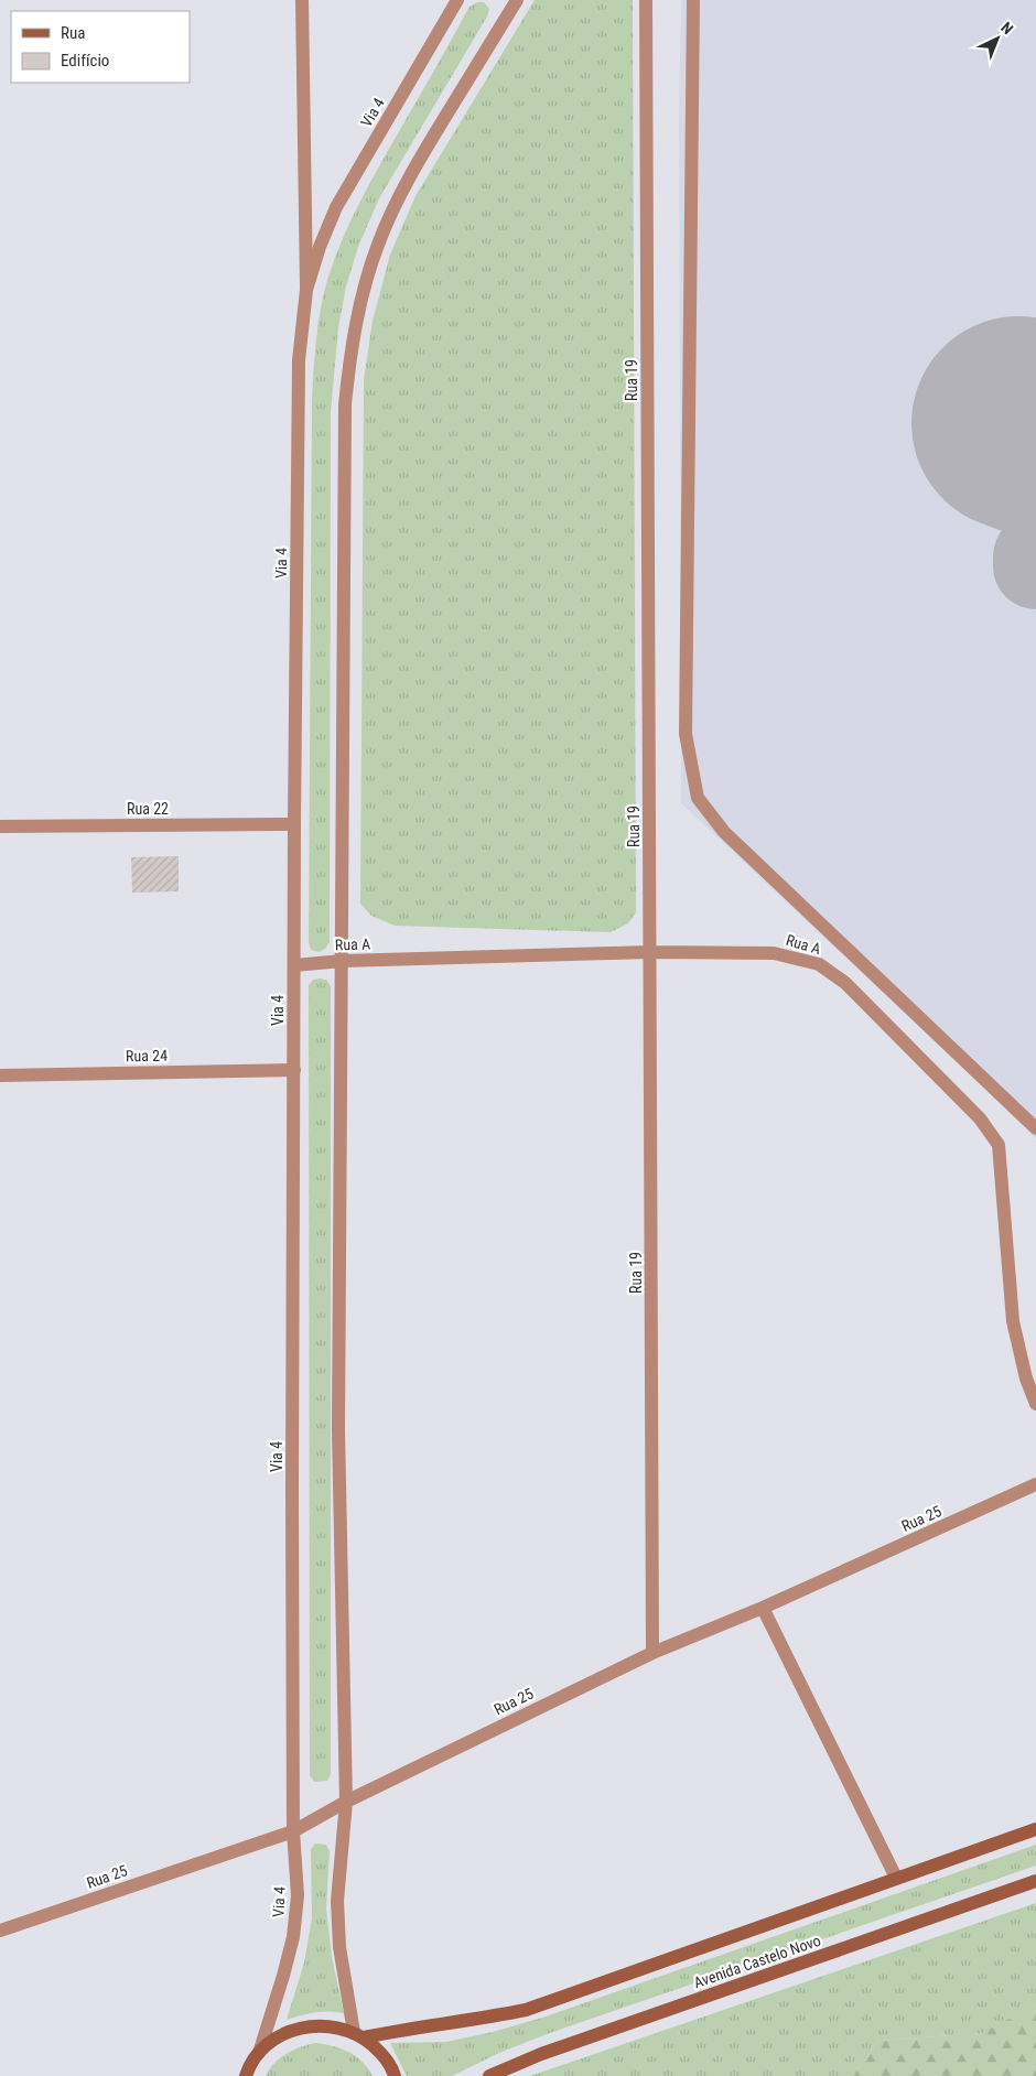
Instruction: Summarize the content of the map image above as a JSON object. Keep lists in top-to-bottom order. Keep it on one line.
{"streets":{"main road":["Avenida Castelo Novo"],"street":["Via 4","Rua 19","Rua 22","Rua A","Rua 24","Rua 25"]},"crossings":[["Via 4","Rua 22"],["Via 4","Rua A"],["Via 4","Rua 24"],["Via 4","Rua 25"],["Rua 19","Rua A"],["Rua 19","Rua 25"]],"legend":["Rua","Edifício"],"north":"top right"}
